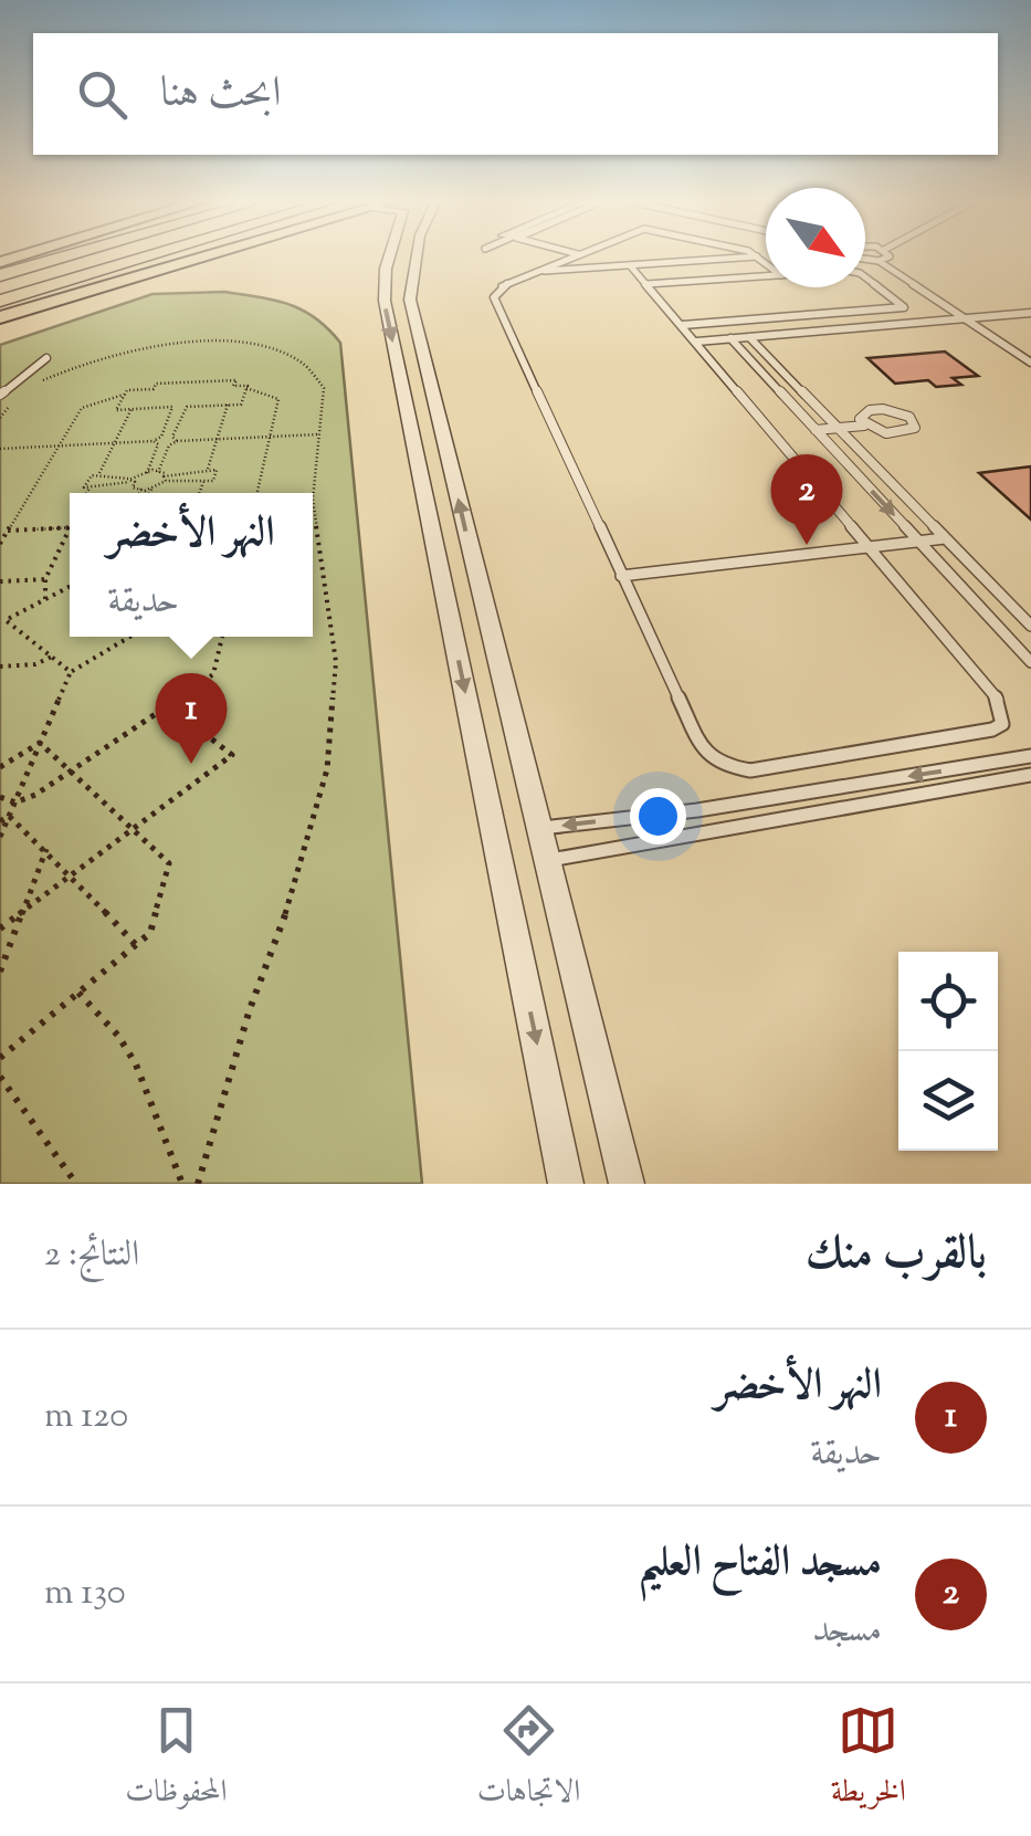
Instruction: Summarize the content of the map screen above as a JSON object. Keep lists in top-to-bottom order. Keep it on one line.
{"north":"bottom right","page":{"search":"ابحث هنا","pins":["2","1"],"popup":["النهر الأخضر","حديقة"],"heading":["بالقرب منك","النتائج: 2"],"list":[{"mark":"1","name":"النهر الأخضر","note":"حديقة","value":"120 m"},{"mark":"2","name":"مسجد الفتاح العليم","note":"مسجد","value":"130 m"}],"nav":["الخريطة","الاتجاهات","المحفوظات"]}}
